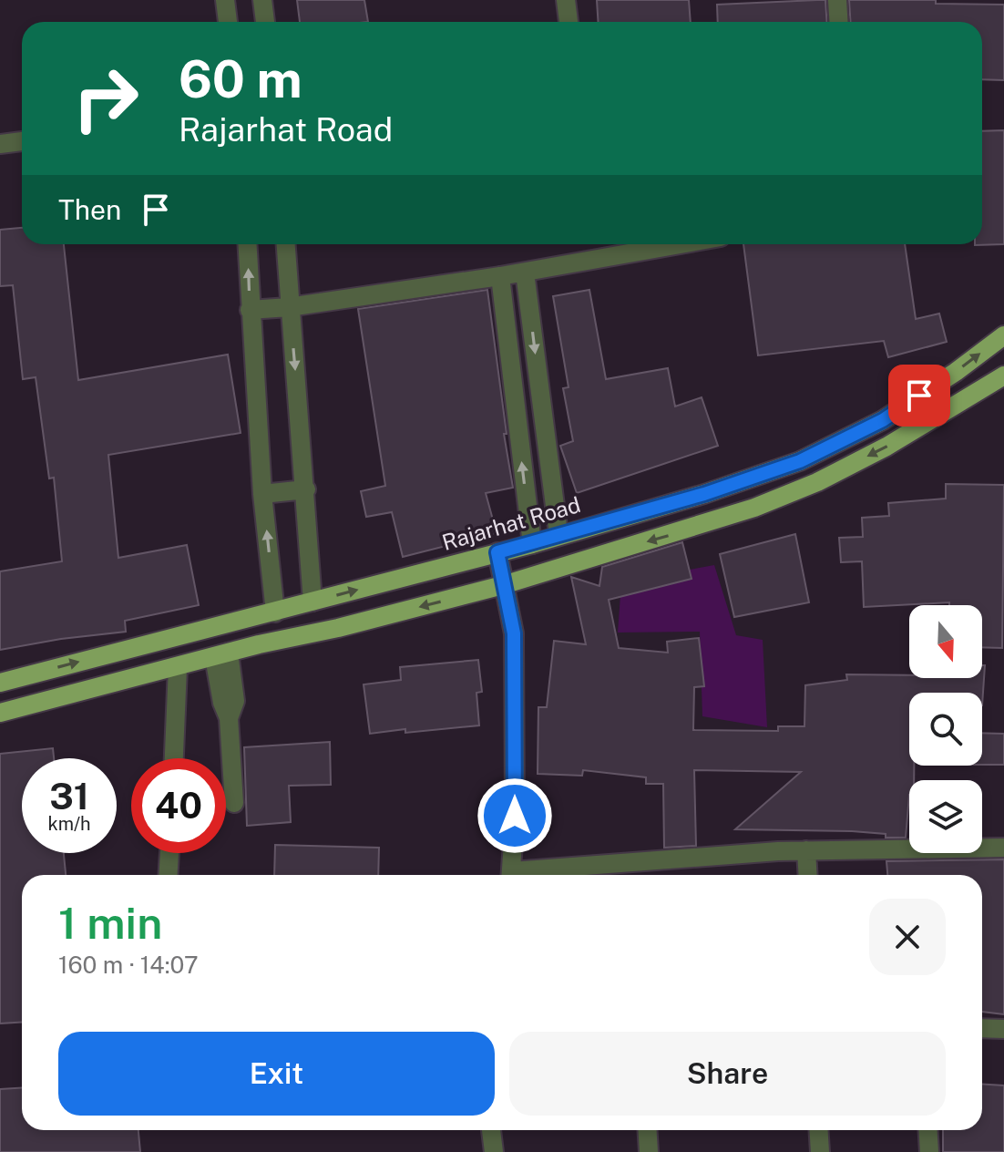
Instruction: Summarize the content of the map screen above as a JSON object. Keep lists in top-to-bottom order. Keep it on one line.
{"streets":{"main road":["Rajarhat Road"]},"north":"bottom","page":{"turn":["60 m","Rajarhat Road"],"then":"Then","speed":"31 km/h","limit":"40","heading":["1 min","160 m · 14:07"],"buttons":["Exit","Share"]}}
